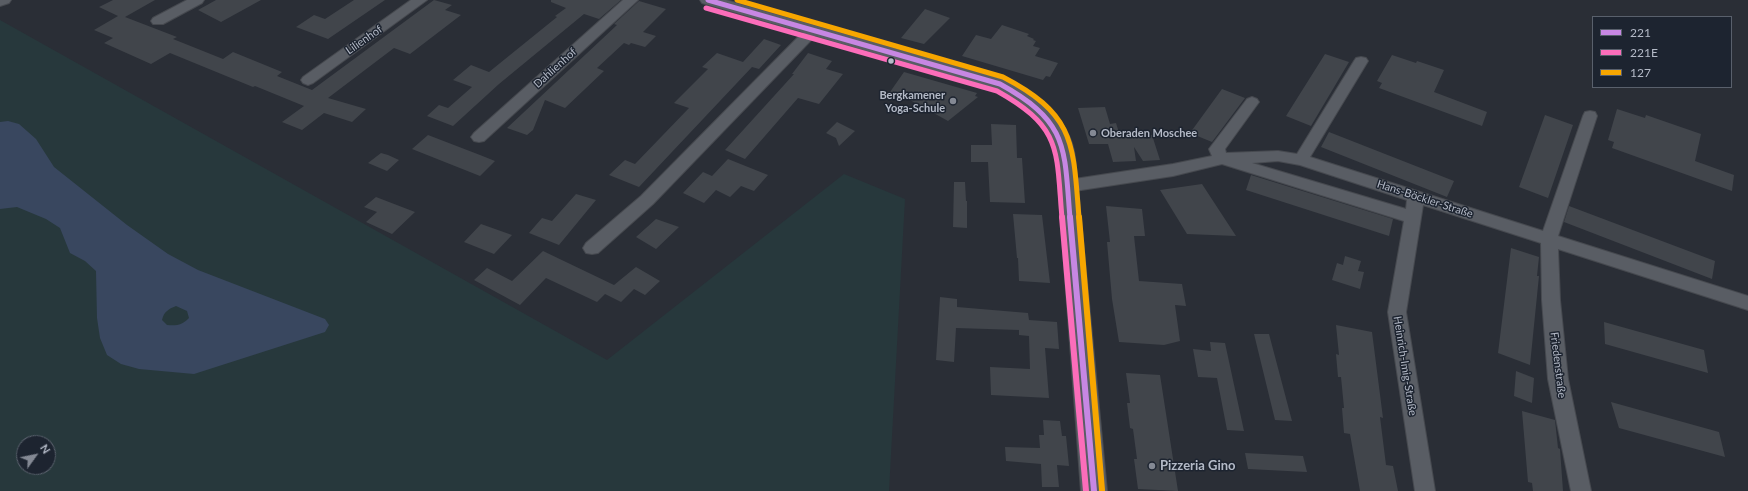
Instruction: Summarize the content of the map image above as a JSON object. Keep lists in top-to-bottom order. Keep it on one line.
{"streets":{"street":["Lilienhof","Dahlienhof","Hans-Böckler-Straße","Friedenstraße","Heinrich-Imig-Straße"]},"crossings":[["Hans-Böckler-Straße","Friedenstraße"],["Hans-Böckler-Straße","Heinrich-Imig-Straße"]],"places":["Bergkamener Yoga-Schule","Oberaden Moschee","Pizzeria Gino"],"lines":["transit line 221","transit line 127","transit line 221E"],"legend":["221","221E","127"],"north":"top right"}
